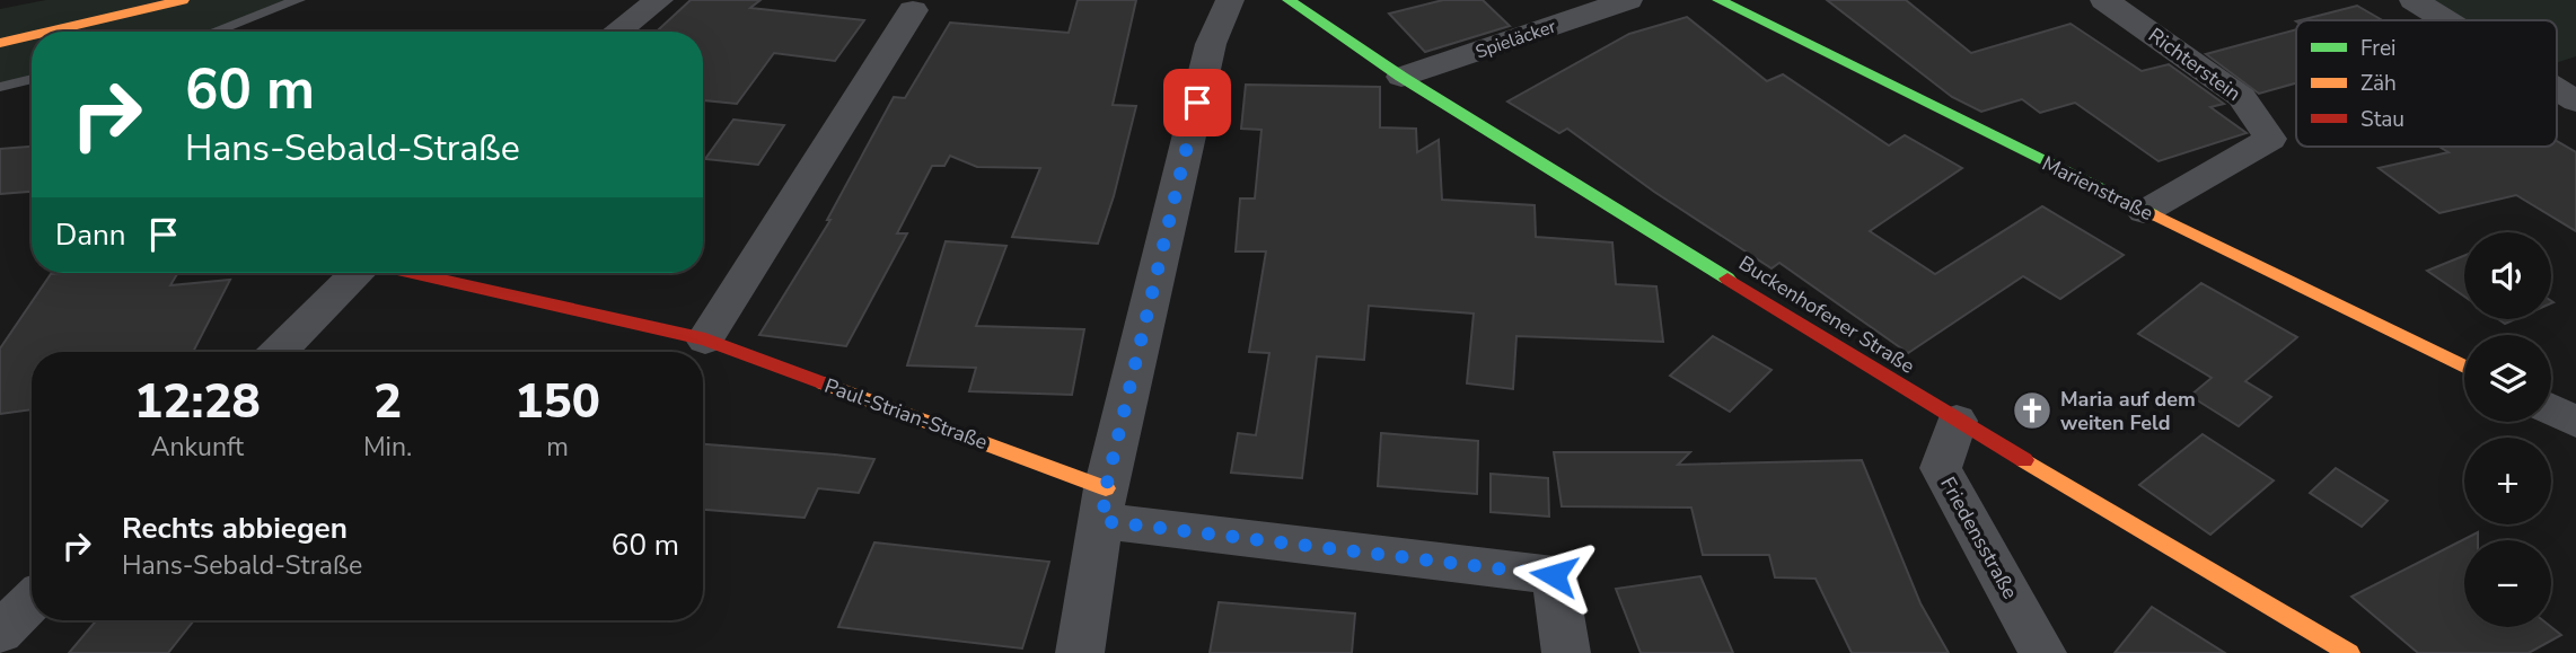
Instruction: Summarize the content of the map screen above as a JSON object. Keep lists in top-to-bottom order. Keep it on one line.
{"streets":{"street":["Spieläcker","Richterstein","Marienstraße","Buckenhofener Straße","Paul-Strian-Straße","Friedensstraße"]},"crossings":[["Spieläcker","Buckenhofener Straße"],["Richterstein","Marienstraße"],["Buckenhofener Straße","Friedensstraße"]],"places":{"church":["Maria auf dem weiten Feld"]},"legend":["Frei","Zäh","Stau"],"page":{"turn":["60 m","Hans-Sebald-Straße"],"then":"Dann","map_buttons":["+","−"],"eta":["12:28","Ankunft","2","Min.","150","m"],"list":[{"name":"Rechts abbiegen","note":"Hans-Sebald-Straße","value":"60 m"}]}}
